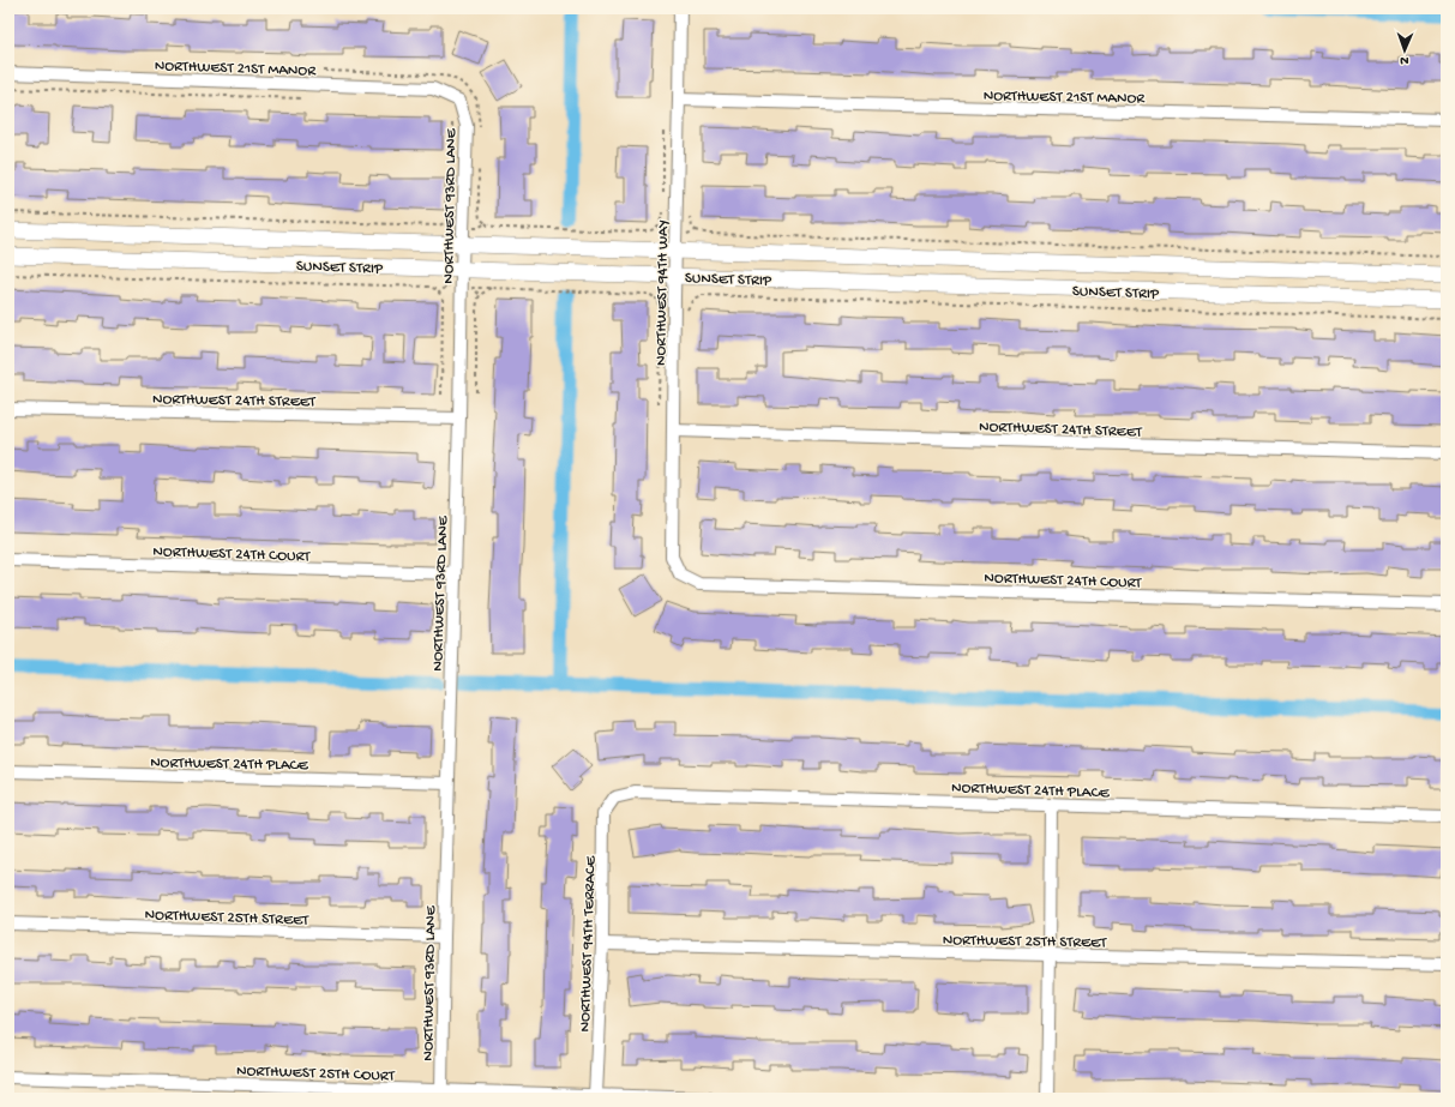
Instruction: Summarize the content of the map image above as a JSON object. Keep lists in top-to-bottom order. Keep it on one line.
{"streets":{"street":["NORTHWEST 21ST MANOR","NORTHWEST 93RD LANE","SUNSET STRIP","NORTHWEST 94TH WAY","NORTHWEST 24TH STREET","NORTHWEST 24TH COURT","NORTHWEST 24TH PLACE","NORTHWEST 25TH STREET","NORTHWEST 94TH TERRACE","NORTHWEST 25TH COURT"]},"crossings":[["NORTHWEST 21ST MANOR","NORTHWEST 93RD LANE"],["NORTHWEST 21ST MANOR","NORTHWEST 94TH WAY"],["NORTHWEST 93RD LANE","SUNSET STRIP"],["NORTHWEST 93RD LANE","NORTHWEST 24TH STREET"],["NORTHWEST 93RD LANE","NORTHWEST 24TH COURT"],["NORTHWEST 93RD LANE","NORTHWEST 24TH PLACE"],["NORTHWEST 93RD LANE","NORTHWEST 25TH STREET"],["NORTHWEST 93RD LANE","NORTHWEST 25TH COURT"],["SUNSET STRIP","NORTHWEST 94TH WAY"],["NORTHWEST 94TH WAY","NORTHWEST 24TH STREET"],["NORTHWEST 94TH WAY","NORTHWEST 24TH COURT"],["NORTHWEST 24TH PLACE","NORTHWEST 94TH TERRACE"],["NORTHWEST 25TH STREET","NORTHWEST 94TH TERRACE"],["NORTHWEST 94TH TERRACE","NORTHWEST 25TH COURT"]],"north":"bottom"}
